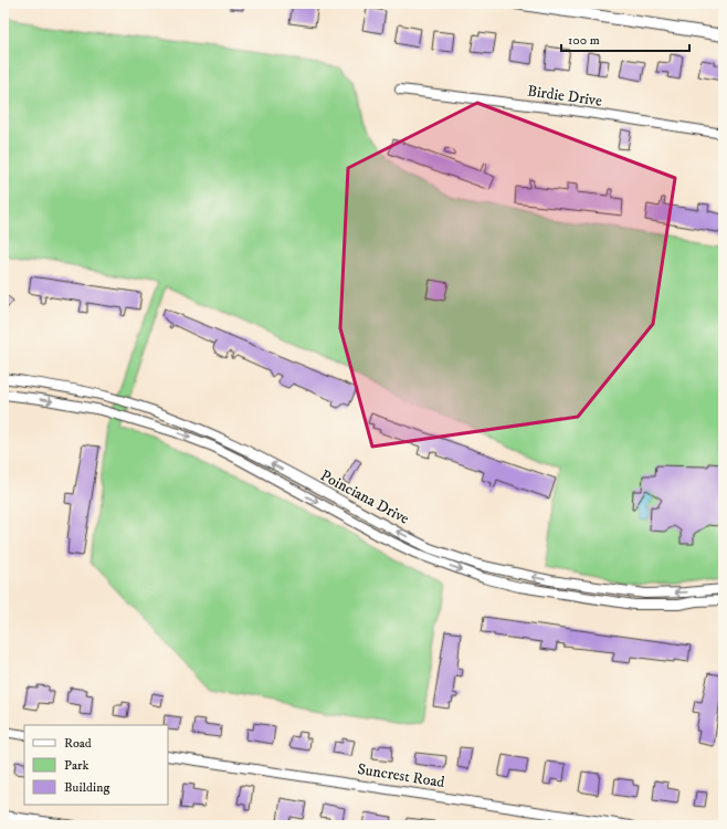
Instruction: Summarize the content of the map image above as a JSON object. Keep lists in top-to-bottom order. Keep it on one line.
{"streets":{"street":["Birdie Drive","Poinciana Drive","Suncrest Road"]},"legend":["Road","Park","Building"],"scale_bar":"100 m"}
